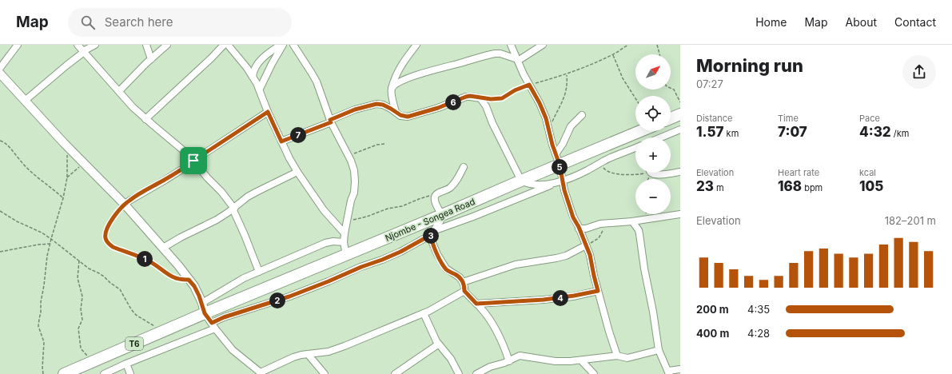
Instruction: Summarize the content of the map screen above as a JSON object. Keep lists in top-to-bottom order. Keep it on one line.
{"streets":{"highway":["Njombe - Songea Road","T6"]},"crossings":[["Njombe - Songea Road","T6"]],"north":"top right","page":{"header":"Map","search":"Search here","nav":["Home","Map","About","Contact"],"heading":["Morning run","07:27"],"map_buttons":["+","−"],"pins":["6","7","5","3","1","4","2"],"stats":[["Distance","1.57 km"],["Time","7:07"],["Pace","4:32 /km"],["Elevation","23 m"],["Heart rate","168 bpm"],["kcal","105"]],"chart":["Elevation","182–201 m"],"list":[{"name":"200 m","note":"4:35"},{"name":"400 m","note":"4:28"}]}}
